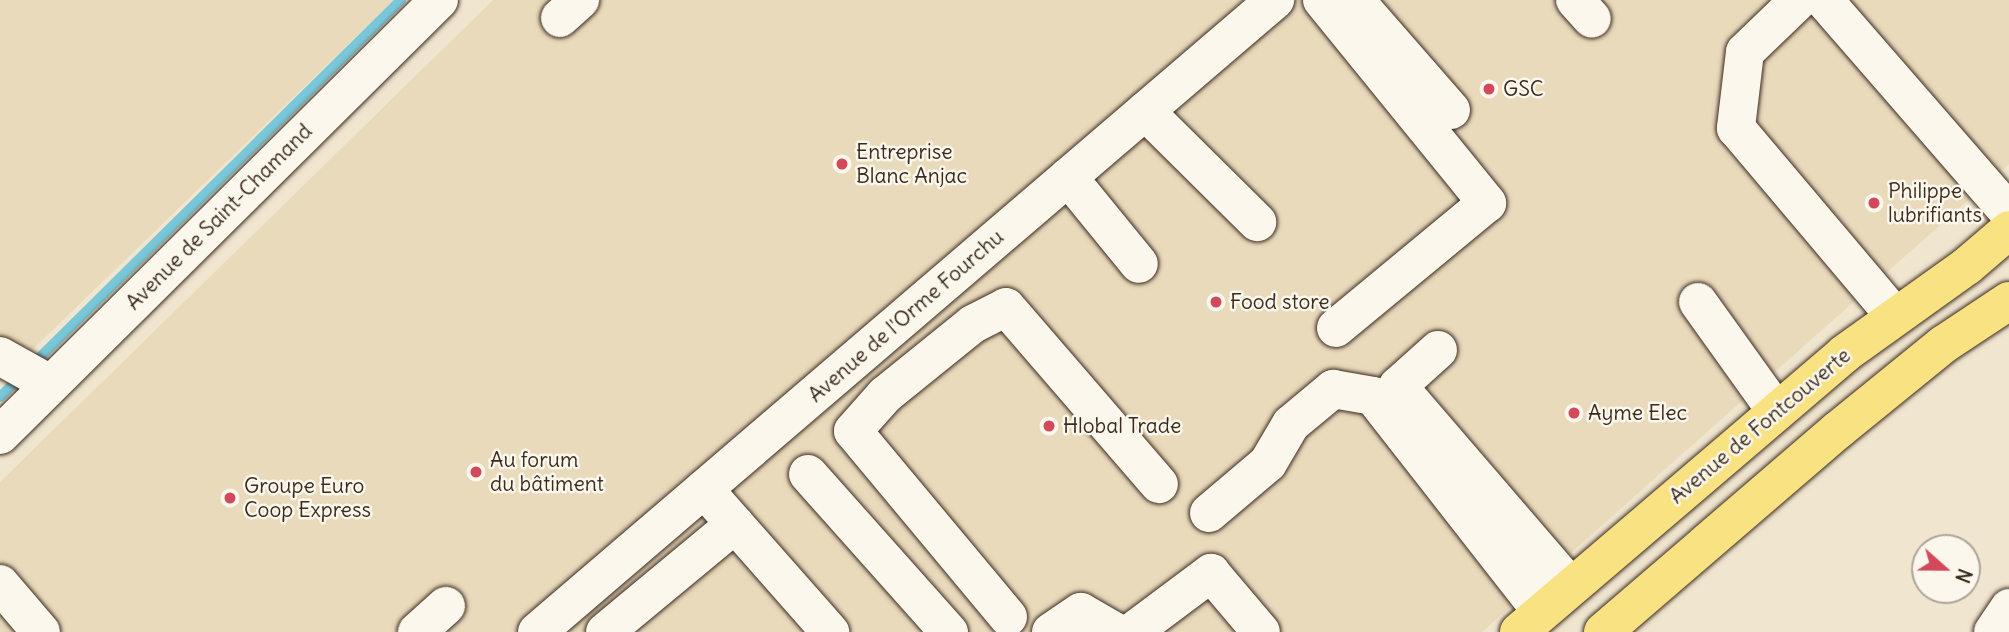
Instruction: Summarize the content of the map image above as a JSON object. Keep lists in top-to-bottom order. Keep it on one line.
{"streets":{"main road":["Avenue de Fontcouverte"],"street":["Avenue de Saint-Chamand","Avenue de l'Orme Fourchu"]},"places":["GSC","Entreprise Blanc Anjac","Philippe lubrifiants","Food store","Ayme Elec","Hlobal Trade","Au forum du bâtiment","Groupe Euro Coop Express"],"north":"right"}
